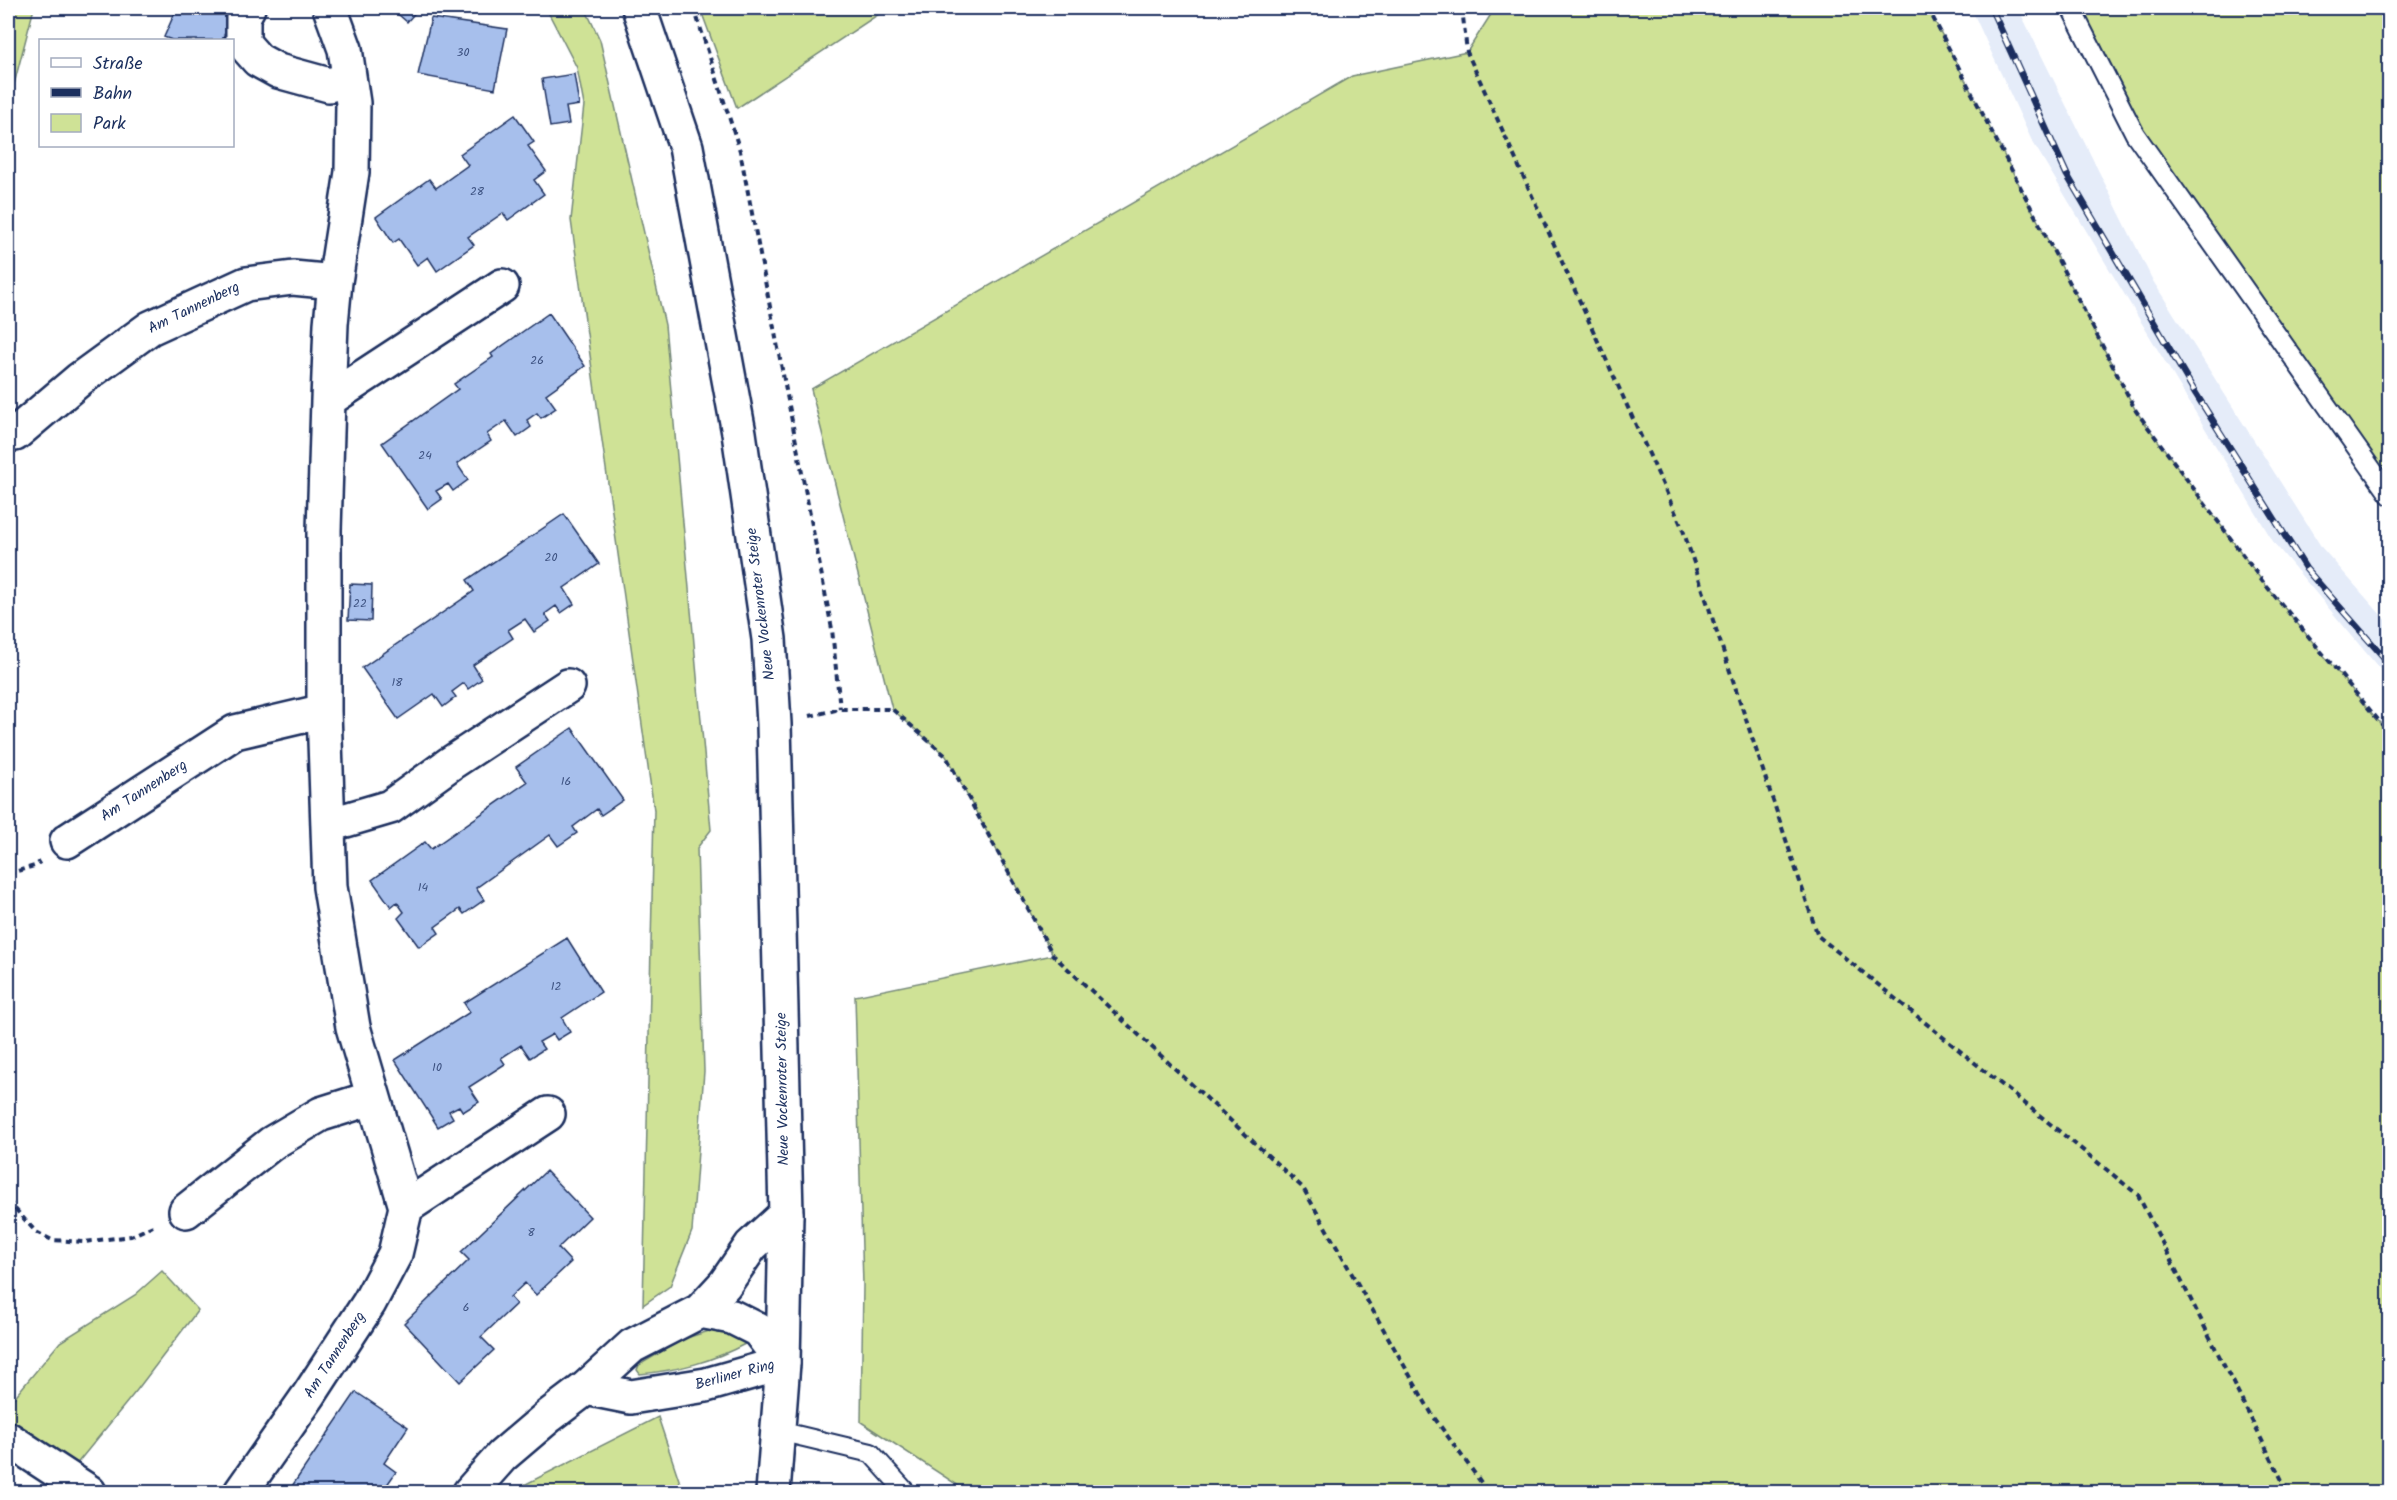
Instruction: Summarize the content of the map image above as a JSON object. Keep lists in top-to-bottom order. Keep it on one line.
{"streets":{"street":["Am Tannenberg","Neue Vockenroter Steige","Berliner Ring"]},"crossings":[["Neue Vockenroter Steige","Berliner Ring"]],"house_numbers":["30","28","26","24","20","22","18","16","14","12","10","8","6"],"legend":["Straße","Bahn","Park"]}
